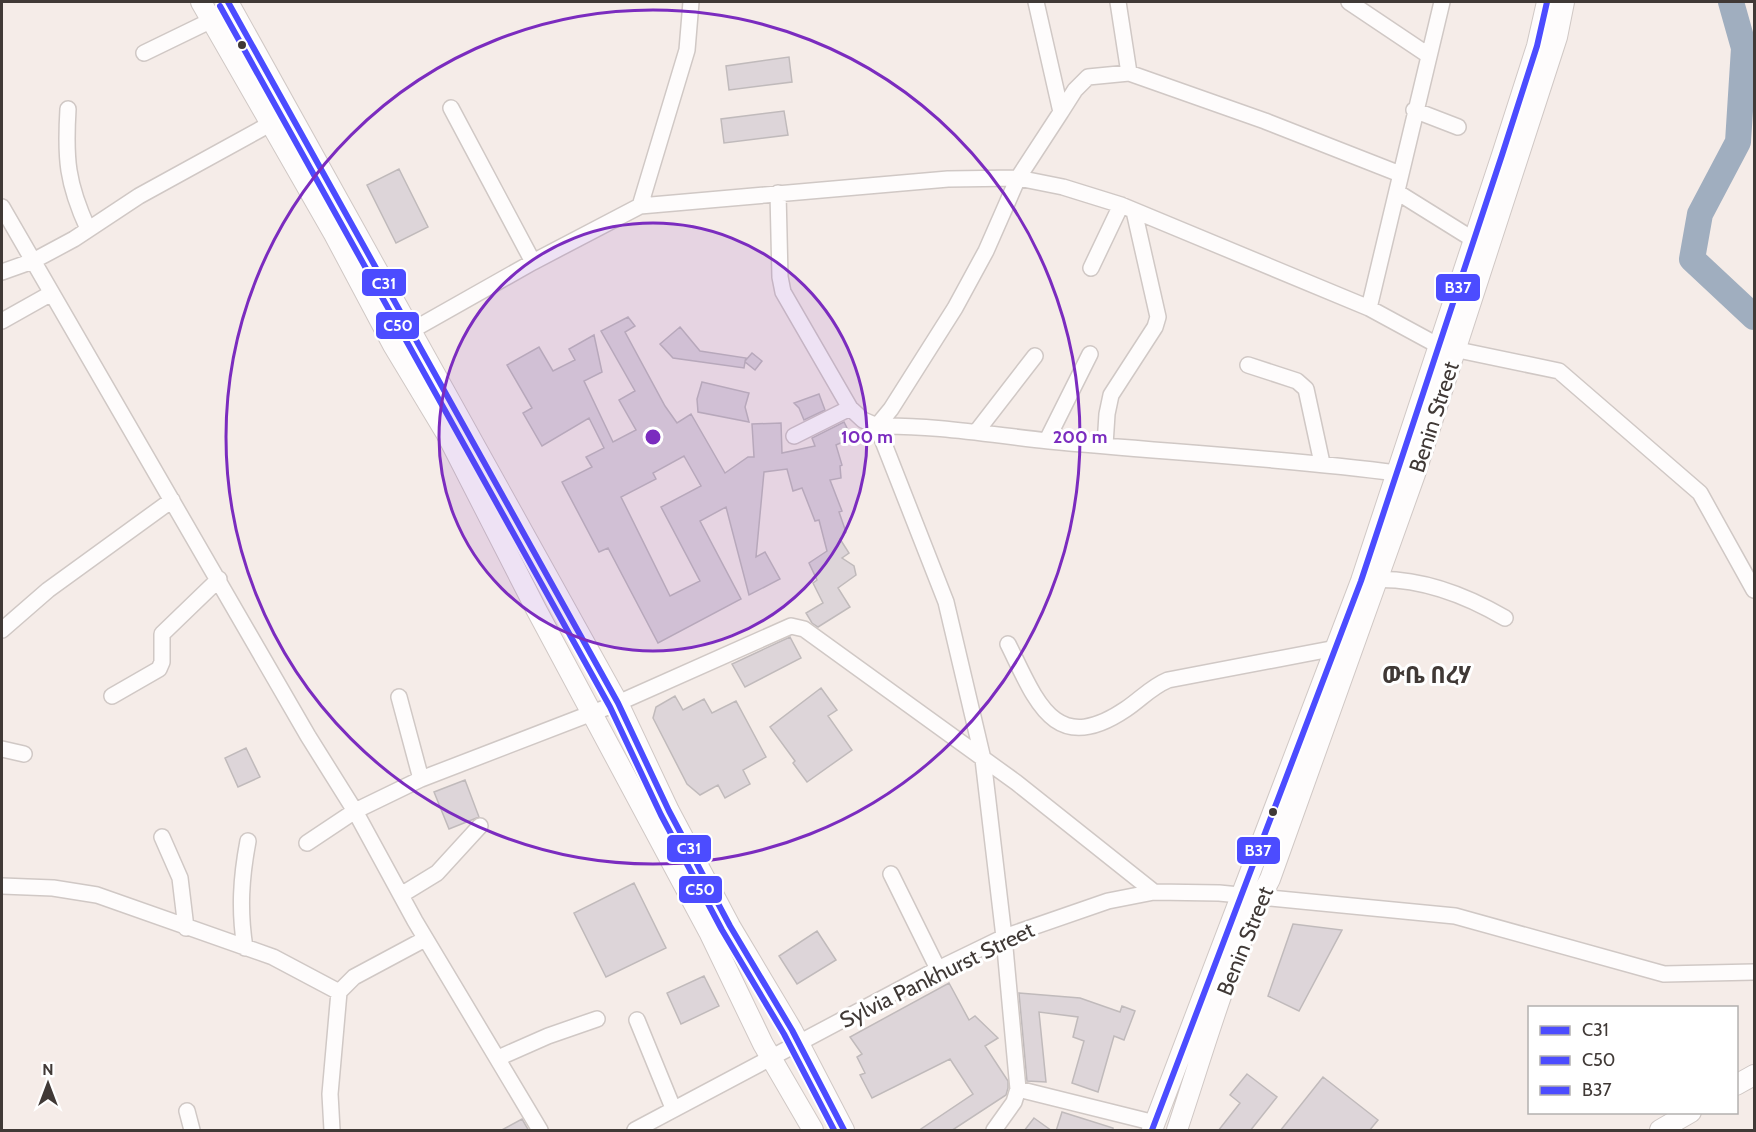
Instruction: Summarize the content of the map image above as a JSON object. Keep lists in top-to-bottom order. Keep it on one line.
{"streets":{"main road":["Benin Street"],"street":["Sylvia Pankhurst Street"]},"crossings":[["Benin Street","Sylvia Pankhurst Street"]],"districts":["ውቤ በረሃ"],"lines":["transit line C31","transit line B37","transit line C50"],"legend":["C31","C50","B37"],"north":"top","rings":["100 m","200 m"]}
